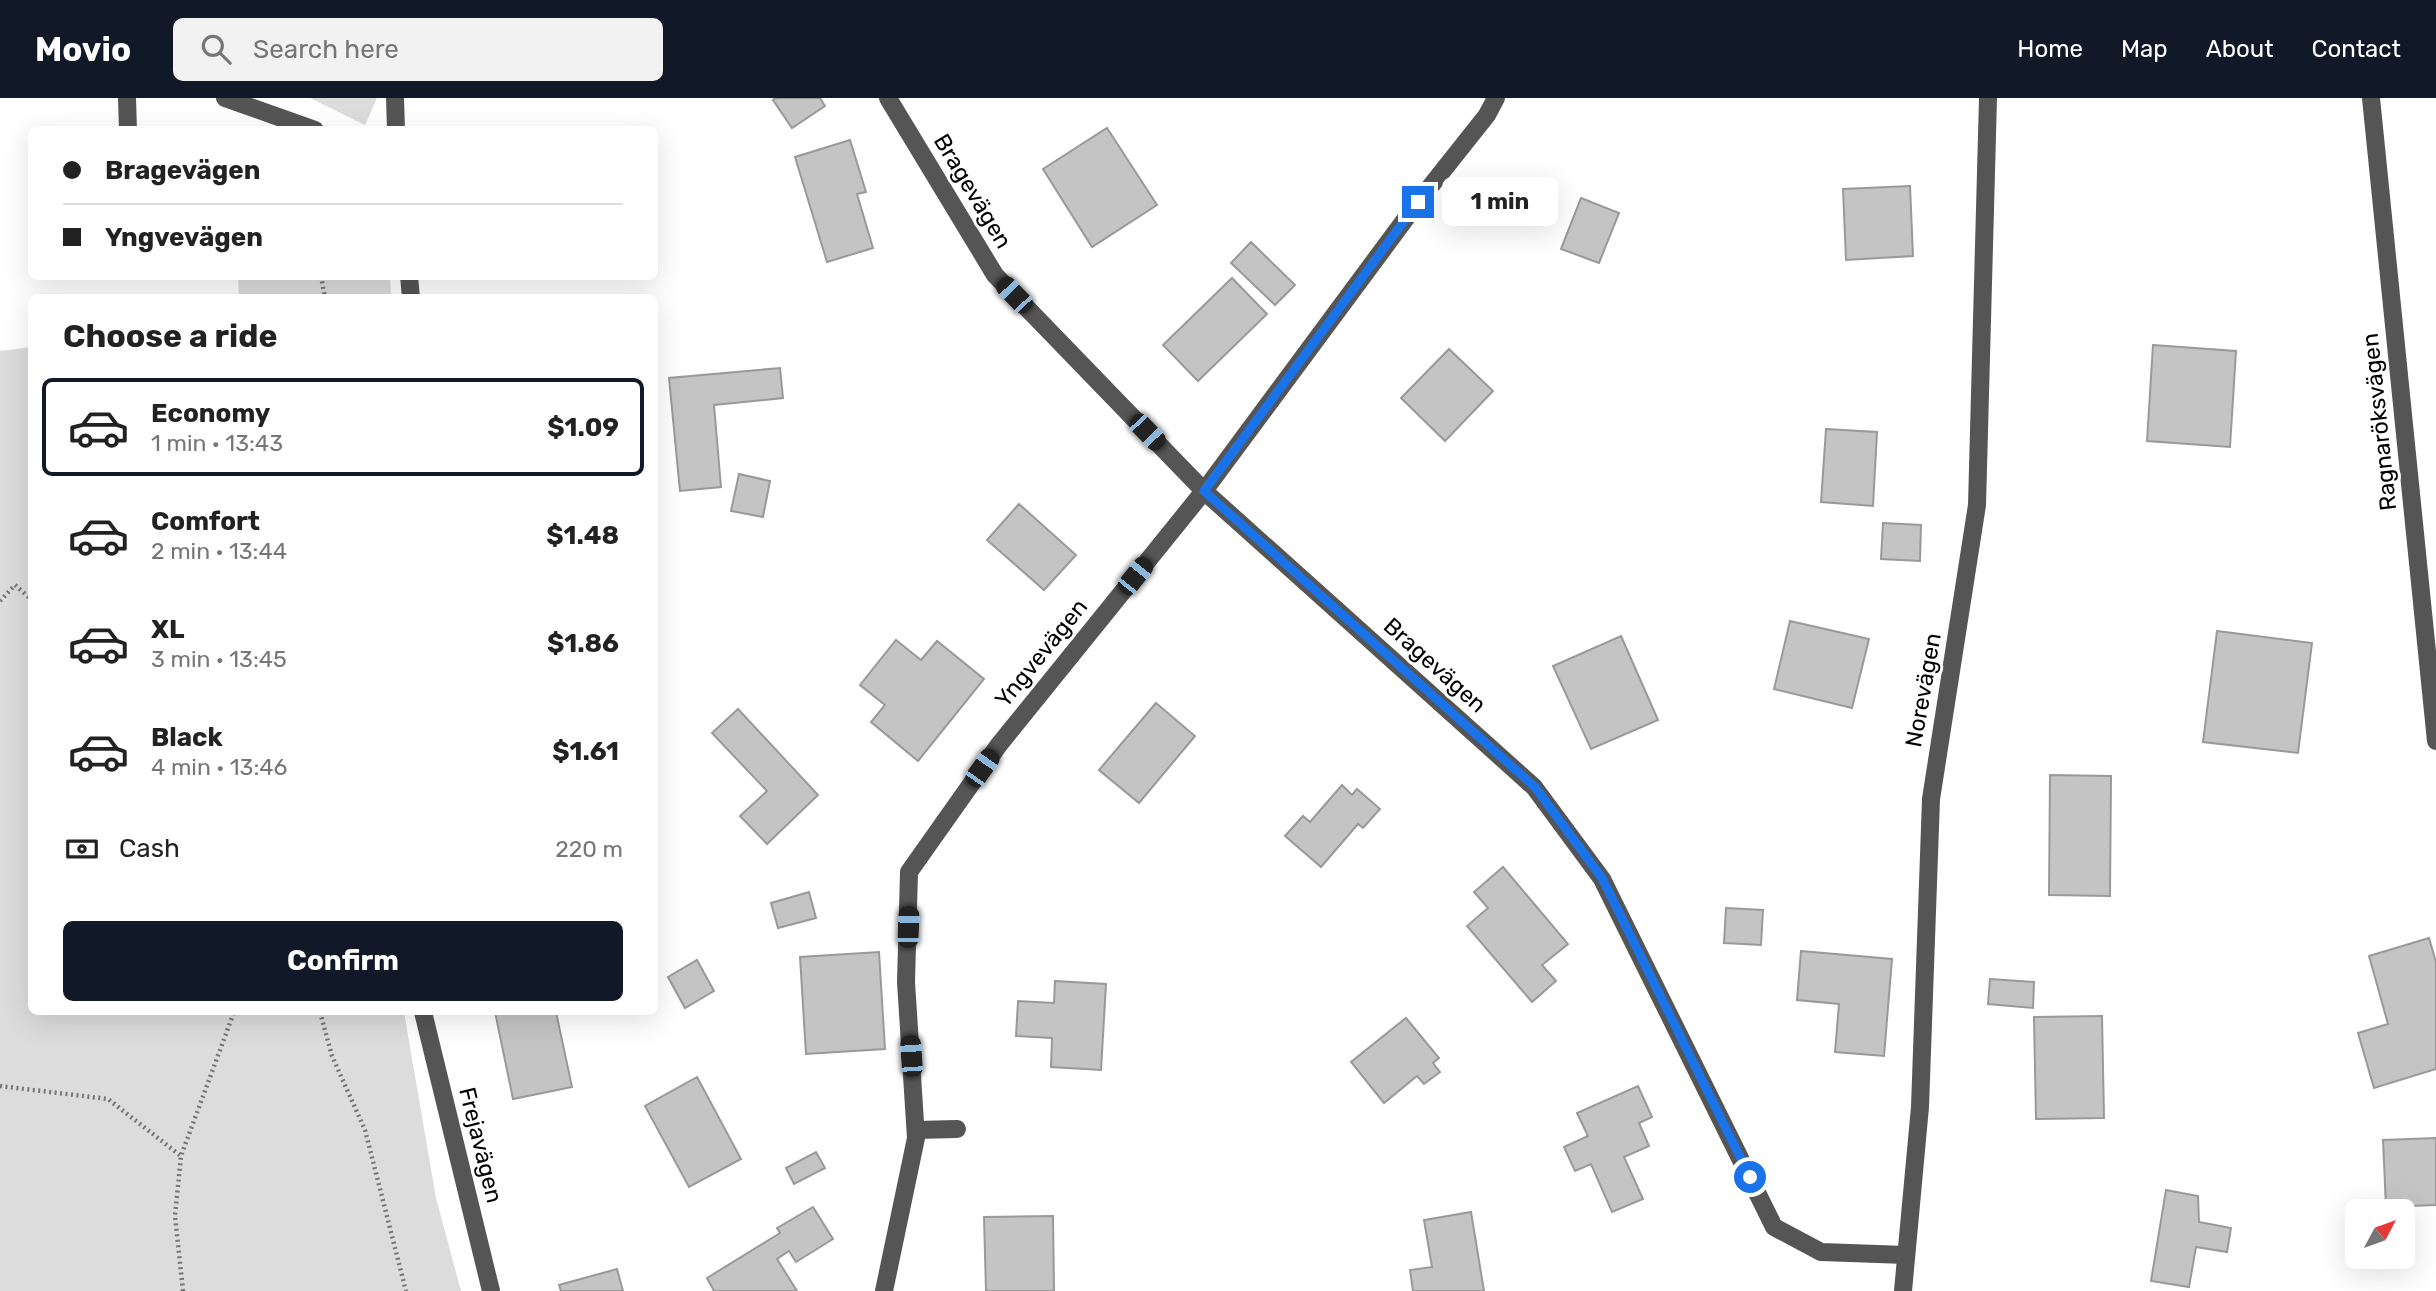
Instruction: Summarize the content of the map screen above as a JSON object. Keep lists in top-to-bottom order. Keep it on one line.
{"streets":{"street":["Bragevägen","Ragnaröksvägen","Yngvevägen","Norevägen","Frejavägen"]},"crossings":[["Bragevägen","Yngvevägen"],["Bragevägen","Norevägen"]],"north":"top right","page":{"header":"Movio","search":"Search here","nav":["Home","Map","About","Contact"],"banner":["Bragevägen","Yngvevägen"],"bubble":"1 min","heading":"Choose a ride","list":[{"name":"Economy","note":"1 min · 13:43","value":"$1.09"},{"name":"Comfort","note":"2 min · 13:44","value":"$1.48"},{"name":"XL","note":"3 min · 13:45","value":"$1.86"},{"name":"Black","note":"4 min · 13:46","value":"$1.61"}],"pay":["Cash","220 m"],"buttons":"Confirm"}}
